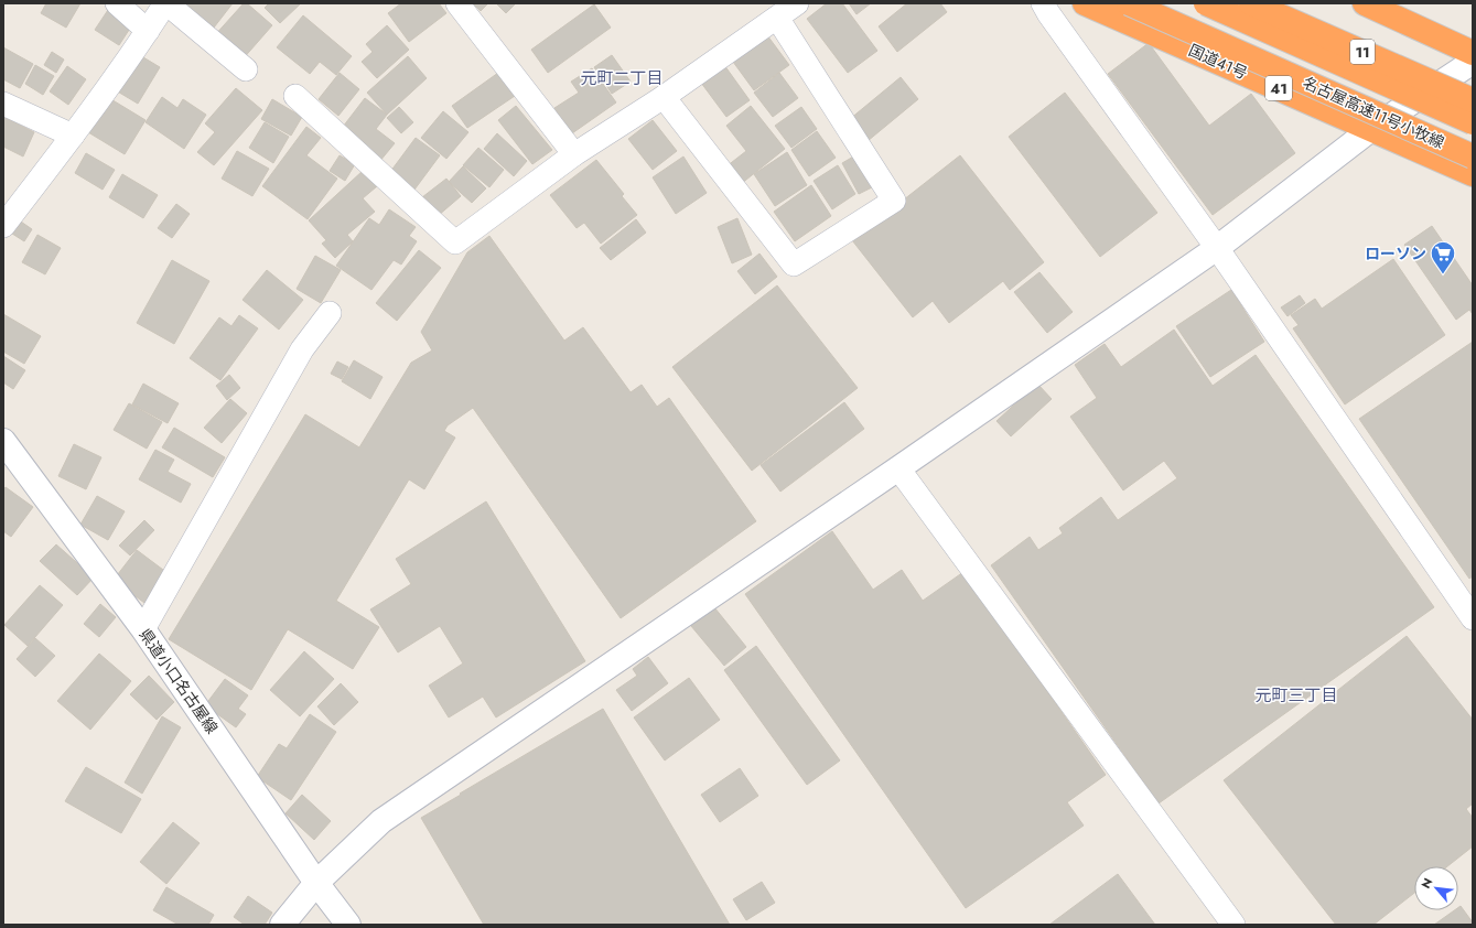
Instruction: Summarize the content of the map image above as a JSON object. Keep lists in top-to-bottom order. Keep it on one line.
{"streets":{"highway":["11","国道41号","41","名古屋高速11号小牧線"],"street":["県道小口名古屋線"]},"districts":["元町二丁目","元町三丁目"],"places":{"supermarket":["ローソン"]},"north":"top left"}
